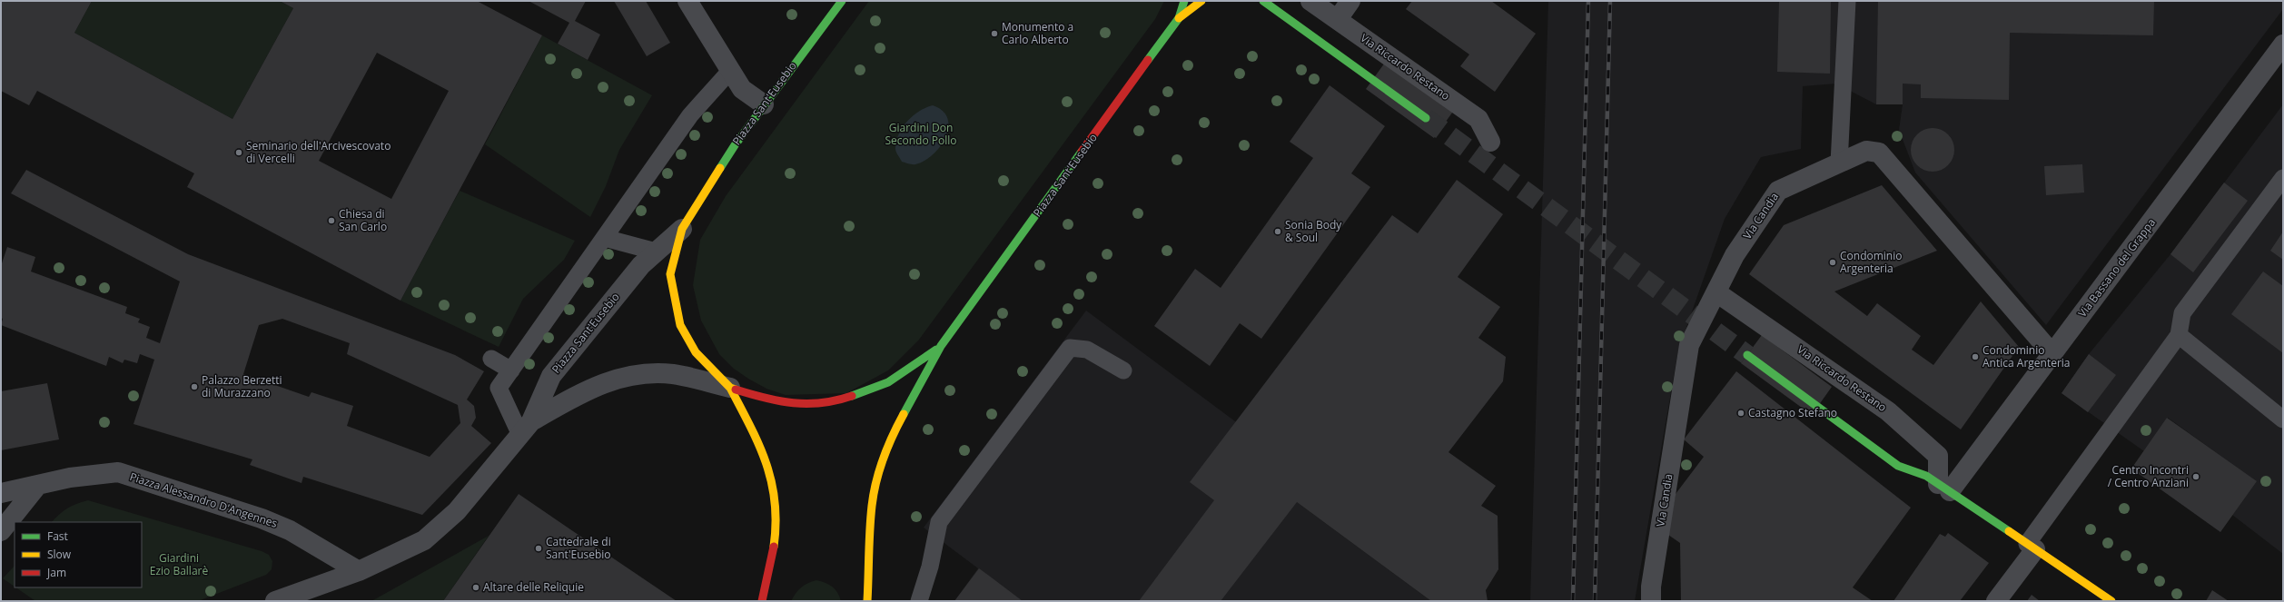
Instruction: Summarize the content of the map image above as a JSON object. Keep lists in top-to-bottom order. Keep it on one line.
{"streets":{"main road":["Piazza Sant'Eusebio"],"street":["Via Riccardo Restano","Via Candia","Via Bassano del Grappa","Piazza Alessandro D'Angennes"]},"crossings":[["Via Riccardo Restano","Via Candia"],["Via Riccardo Restano","Via Bassano del Grappa"],["Via Candia","Via Bassano del Grappa"]],"parks":["Giardini Don Secondo Pollo","Giardini Ezio Ballarè"],"places":["Monumento a Carlo Alberto","Seminario dell'Arcivescovato di Vercelli","Chiesa di San Carlo","Sonia Body & Soul","Condominio Argenteria","Condominio Antica Argenteria","Palazzo Berzetti di Murazzano","Castagno Stefano","Centro Incontri / Centro Anziani","Cattedrale di Sant'Eusebio","Altare delle Reliquie"],"legend":["Fast","Slow","Jam"]}
